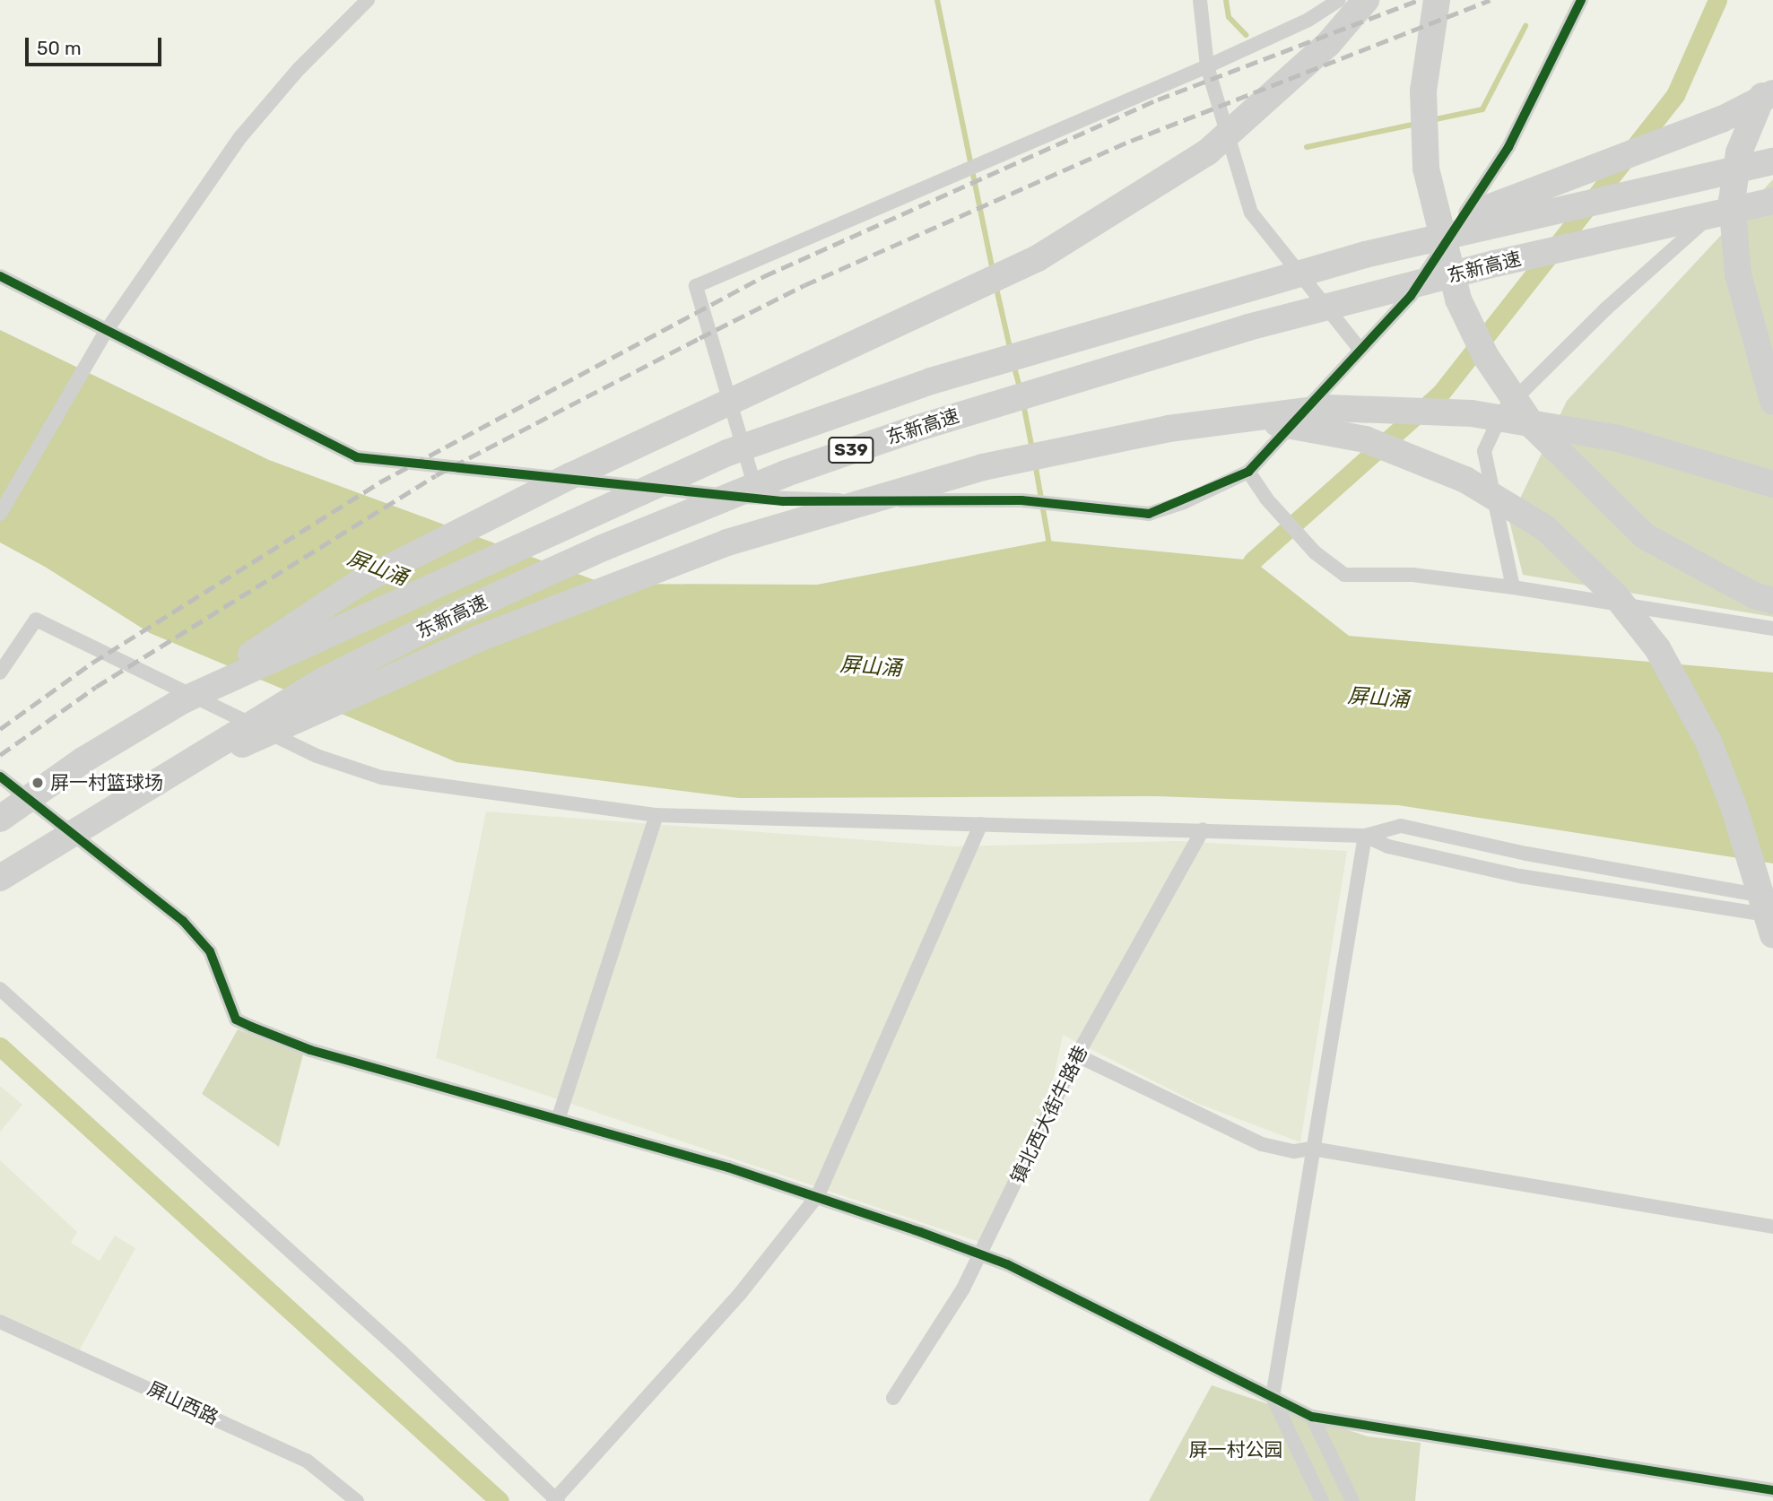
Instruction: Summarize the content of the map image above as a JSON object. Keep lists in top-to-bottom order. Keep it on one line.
{"streets":{"highway":["东新高速","S39"],"street":["镇北西大街牛路巷","屏山西路"]},"water":["屏山涌"],"parks":["屏一村公园"],"places":["屏一村篮球场"],"scale_bar":"50 m"}
